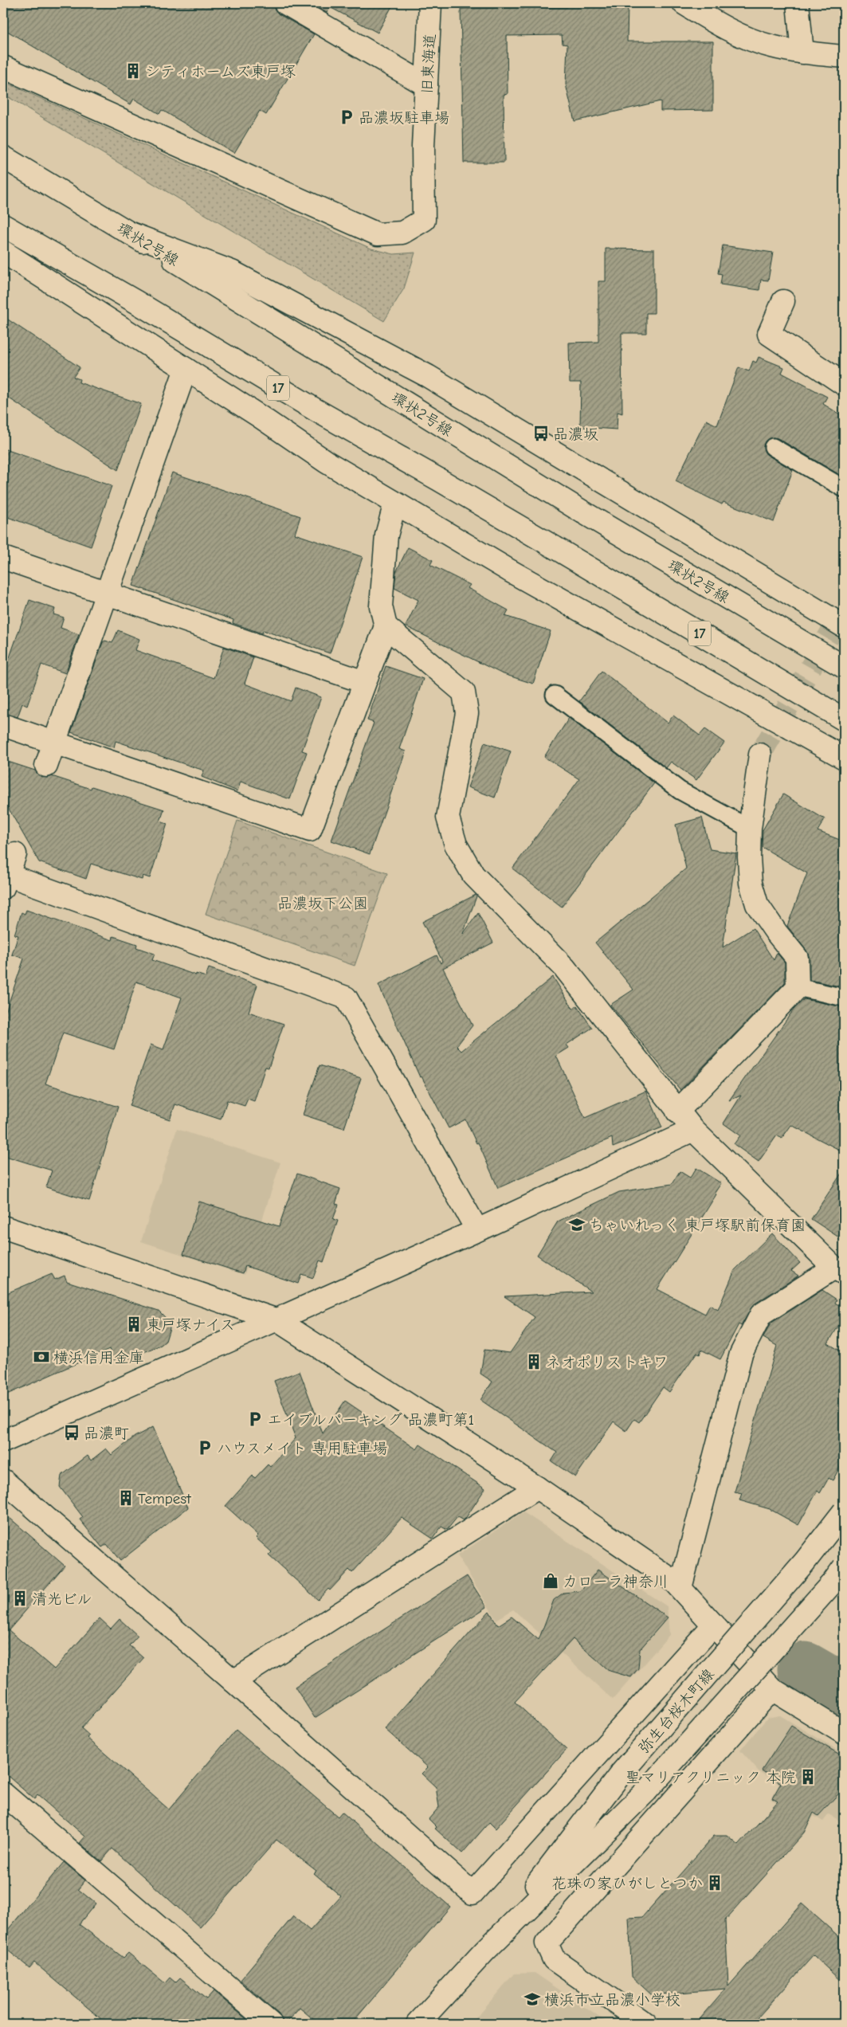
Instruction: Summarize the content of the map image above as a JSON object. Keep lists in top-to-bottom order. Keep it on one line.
{"streets":{"street":["旧東海道","環状2号線","17","弥生台桜木町線"]},"parks":["品濃坂下公園"],"places":{"building":["シティホームズ東戸塚","東戸塚ナイス","ネオポリストキワ","Tempest","清光ビル","聖マリアクリニック 本院","花珠の家ひがしとつか"],"parking":["品濃坂駐車場","エイブルパーキング 品濃町第1","ハウスメイト 専用駐車場"],"bus stop":["品濃坂","品濃町"],"school or university":["ちゃいれっく 東戸塚駅前保育園","横浜市立品濃小学校"],"bank":["横浜信用金庫"],"shop":["カローラ神奈川"]}}
